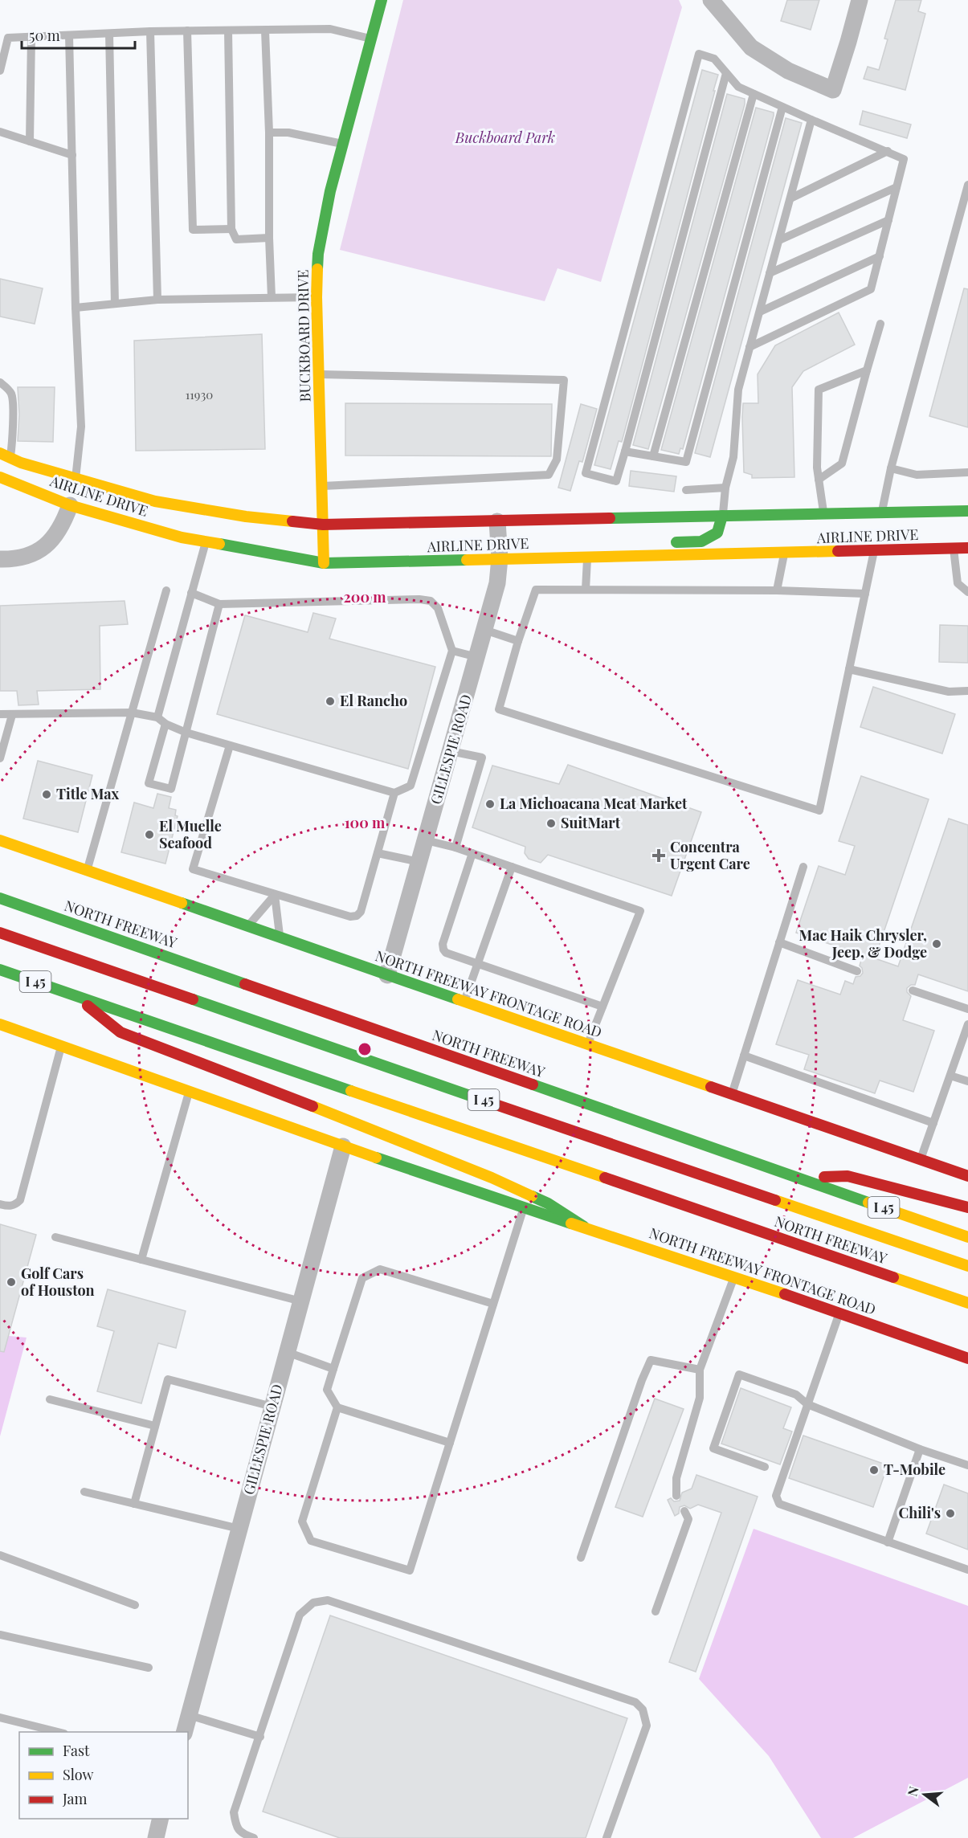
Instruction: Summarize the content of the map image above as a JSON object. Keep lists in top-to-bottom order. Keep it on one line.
{"streets":{"main road":["BUCKBOARD DRIVE","AIRLINE DRIVE","NORTH FREEWAY","I 45","NORTH FREEWAY FRONTAGE ROAD"],"street":["GILLESPIE ROAD"]},"crossings":[["BUCKBOARD DRIVE","AIRLINE DRIVE"],["AIRLINE DRIVE","GILLESPIE ROAD"],["GILLESPIE ROAD","NORTH FREEWAY FRONTAGE ROAD"]],"parks":["Buckboard Park"],"places":{"other":["El Rancho","Title Max","La Michoacana Meat Market","SuitMart","El Muelle Seafood","Mac Haik Chrysler, Jeep, & Dodge","Golf Cars of Houston","T-Mobile","Chili's"],"health":["Concentra Urgent Care"]},"house_numbers":["11930"],"legend":["Fast","Slow","Jam"],"scale_bar":"50 m","north":"left","rings":["200 m","100 m"]}
